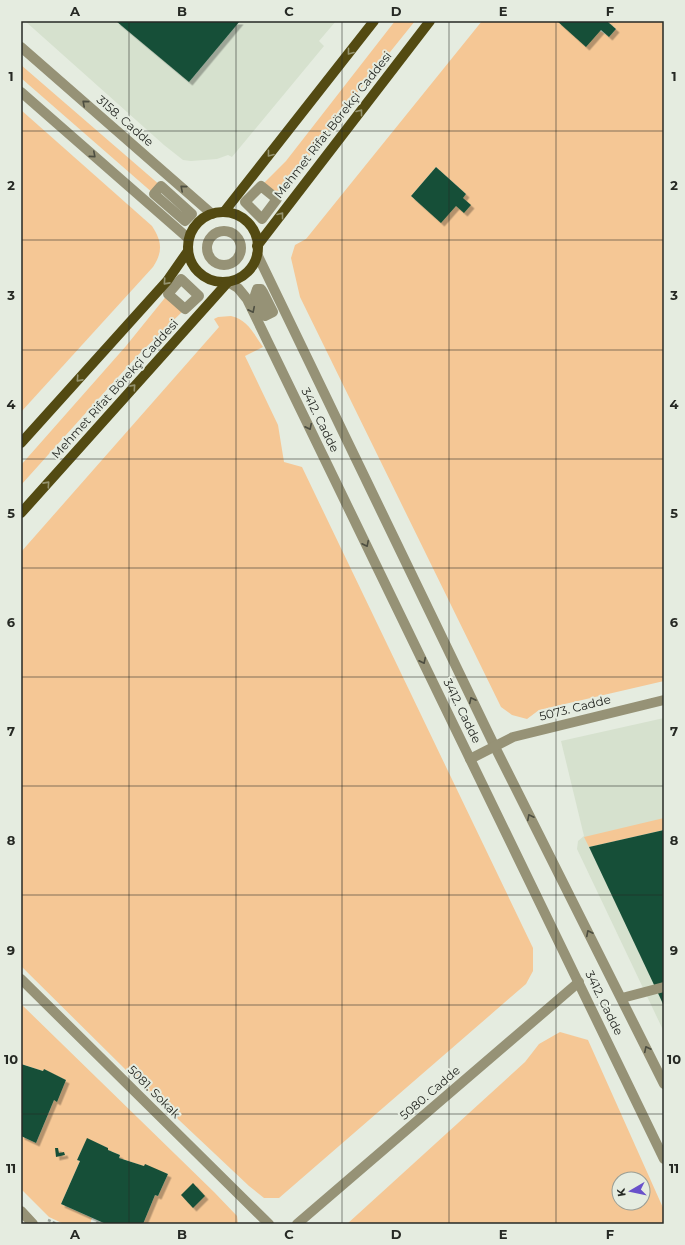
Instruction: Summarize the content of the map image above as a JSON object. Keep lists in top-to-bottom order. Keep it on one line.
{"streets":{"main road":["Mehmet Rifat Börekçi Caddesi"],"street":["3158. Cadde","3412. Cadde","5073. Cadde","5081. Sokak","5080. Cadde"]},"crossings":[["3158. Cadde","Mehmet Rifat Börekçi Caddesi"],["3158. Cadde","3412. Cadde"],["Mehmet Rifat Börekçi Caddesi","3412. Cadde"],["3412. Cadde","5073. Cadde"],["3412. Cadde","5080. Cadde"]],"north":"left","grid":{"columns":["A","B","C","D","E","F"],"rows":["1","2","3","4","5","6","7","8","9","10","11"]}}
